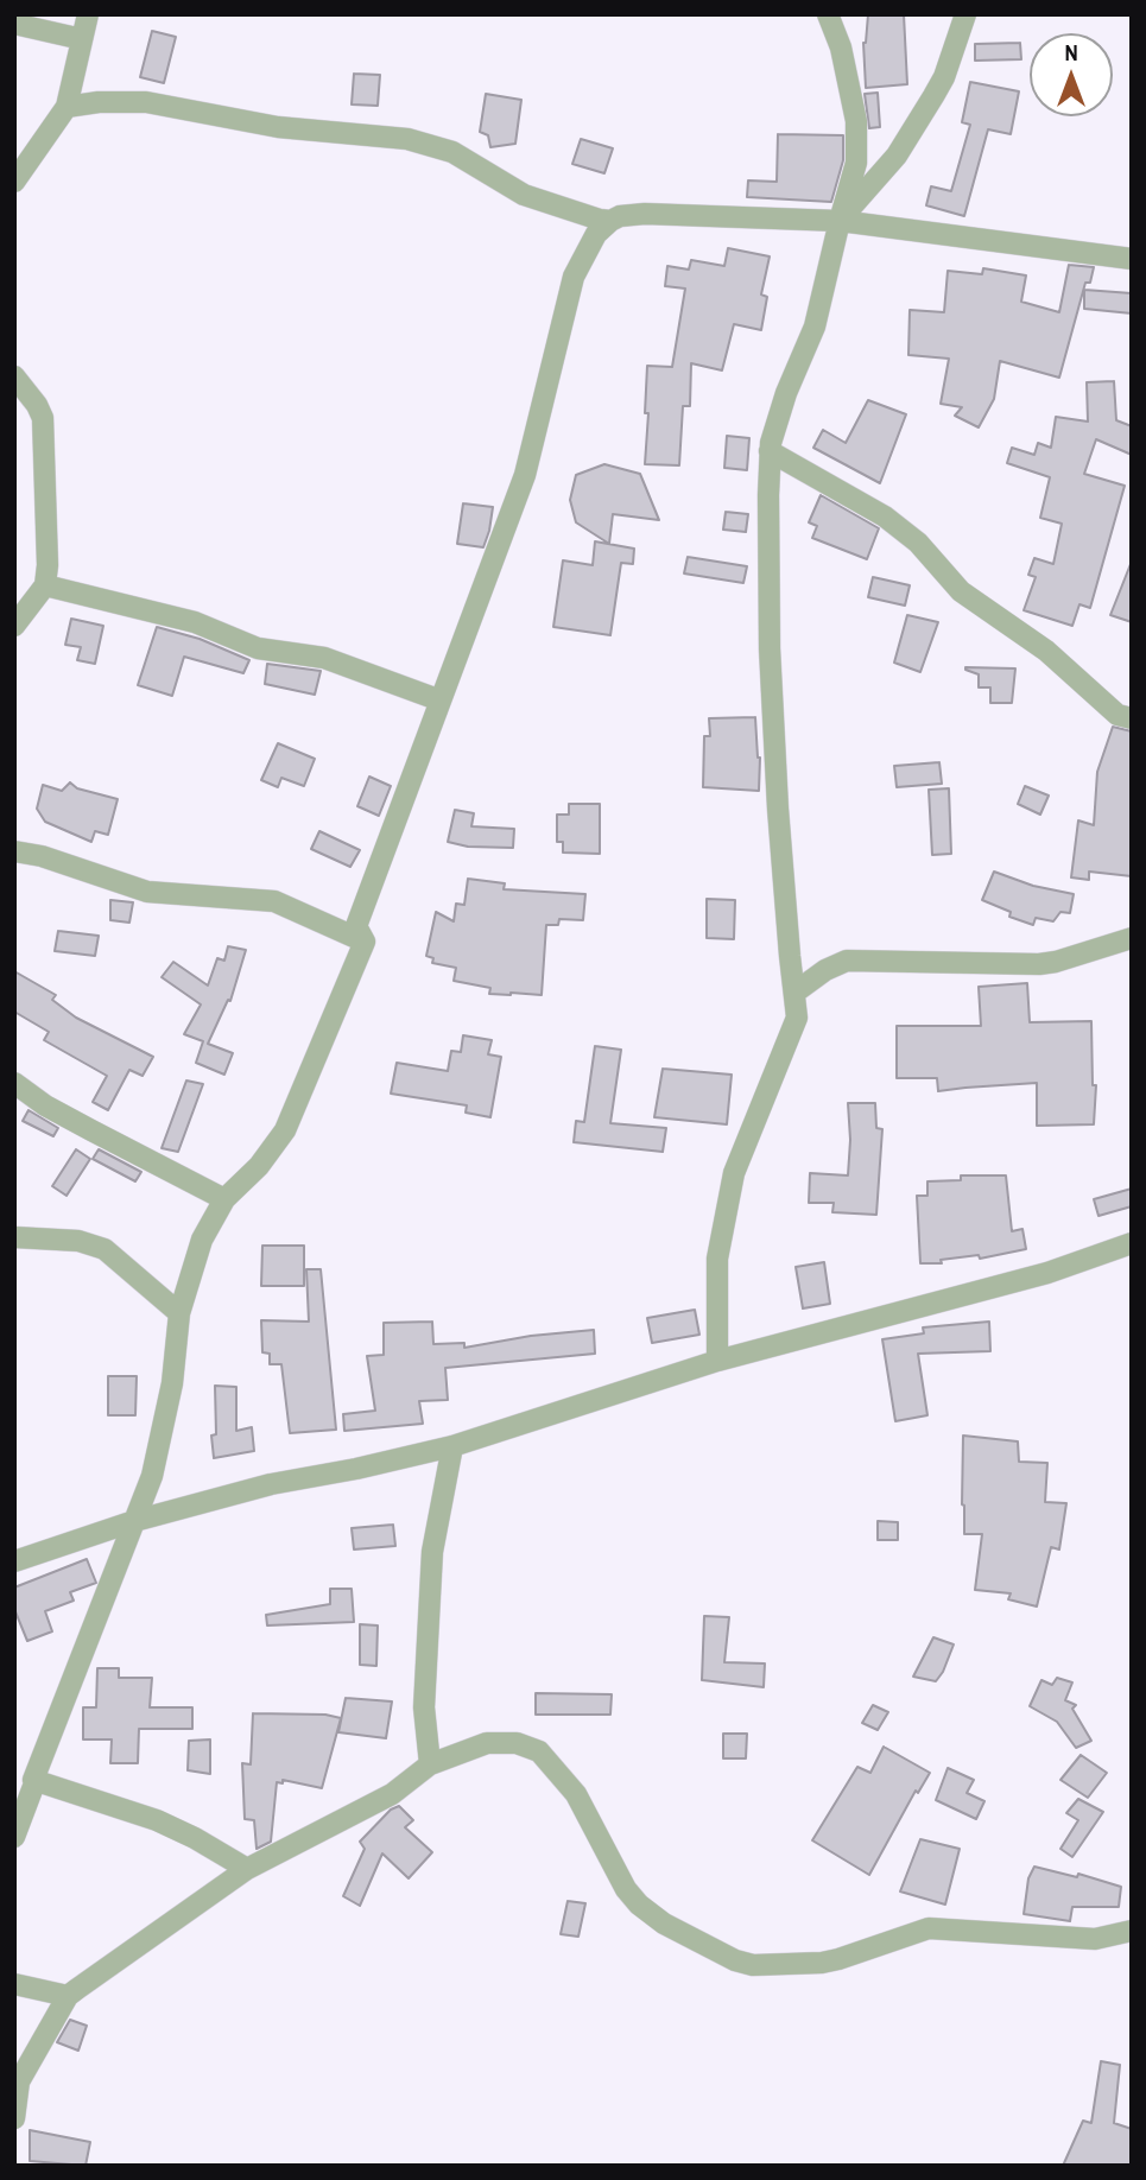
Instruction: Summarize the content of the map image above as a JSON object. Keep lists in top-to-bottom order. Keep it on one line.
{"north":"top"}
